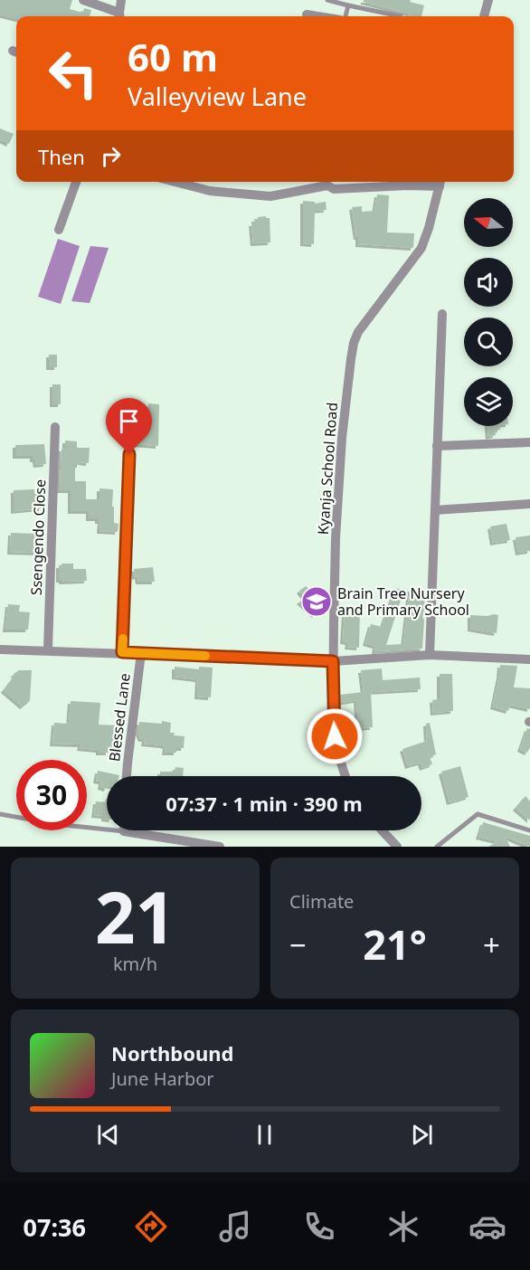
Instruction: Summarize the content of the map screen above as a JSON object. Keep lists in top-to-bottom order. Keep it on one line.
{"streets":{"street":["Kyanja School Road","Ssengendo Close","Blessed Lane"]},"places":{"school or university":["Brain Tree Nursery and Primary School"]},"north":"left","page":{"turn":["60 m","Valleyview Lane"],"then":"Then","limit":"30","trip":"07:37 · 1 min · 390 m","tile":[["21","km/h"],"Climate"],"heat":["−","21°","+"],"song":["Northbound","June Harbor"],"tabs":"07:36"}}
